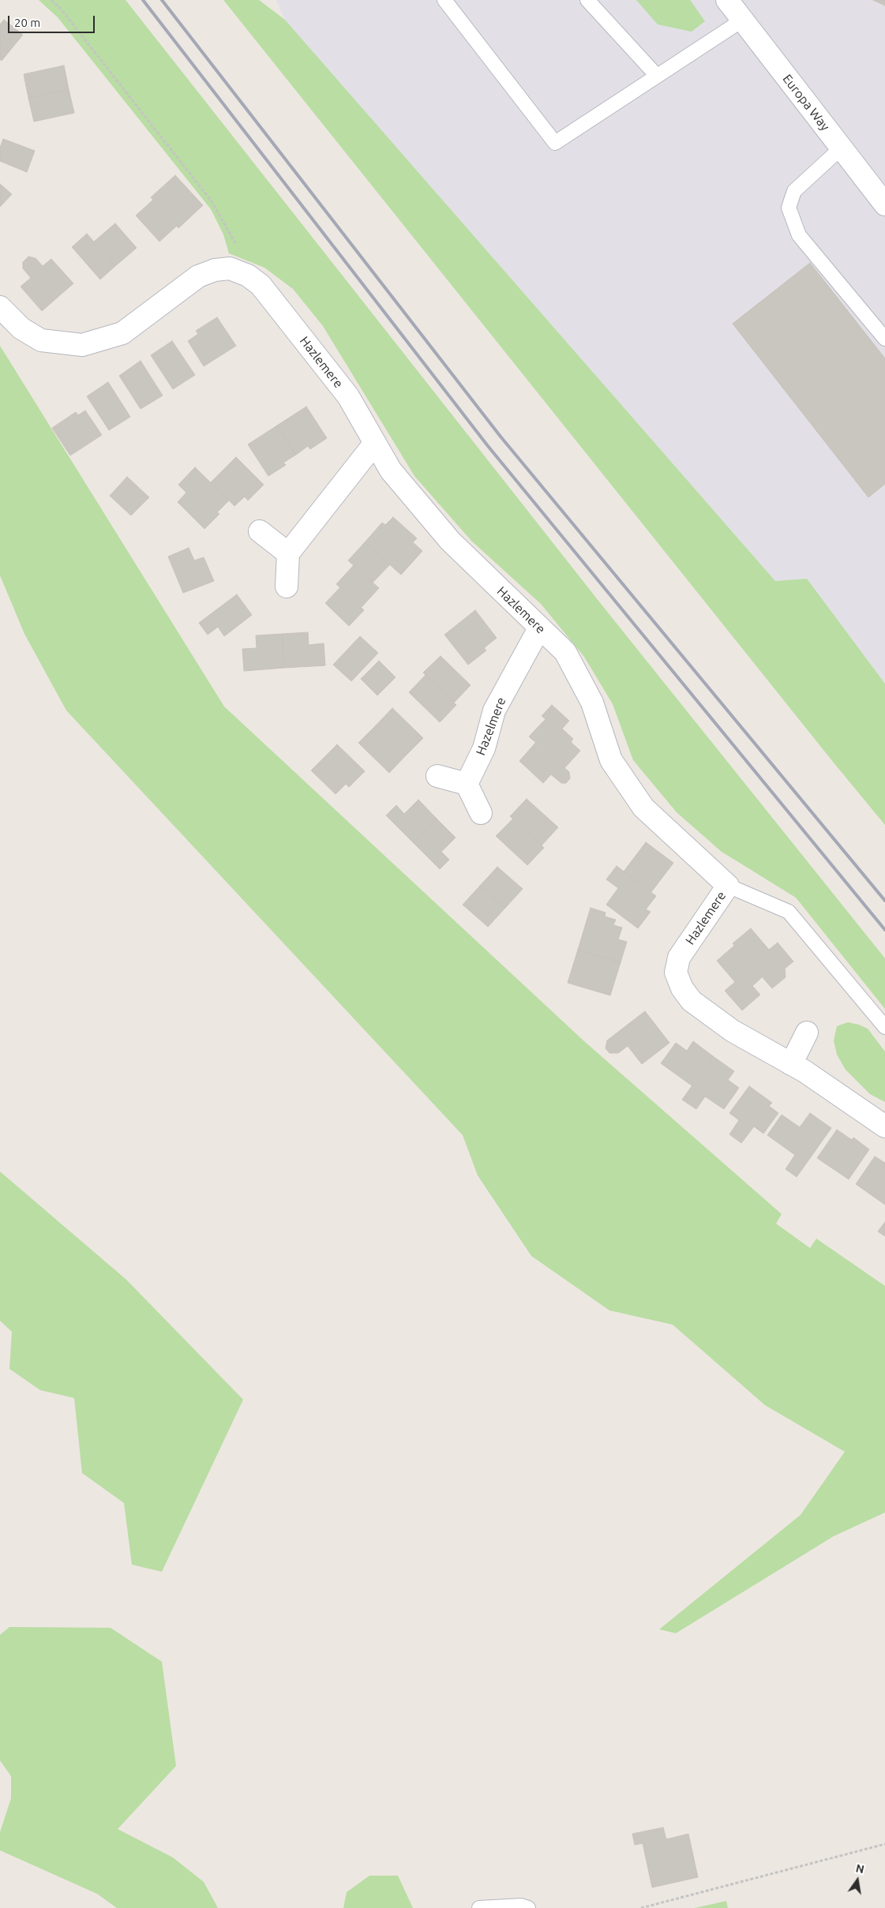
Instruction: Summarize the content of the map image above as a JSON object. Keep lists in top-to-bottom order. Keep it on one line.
{"streets":{"street":["Europa Way","Hazlemere","Hazelmere"]},"crossings":[["Hazlemere","Hazelmere"]],"scale_bar":"20 m","north":"top"}
